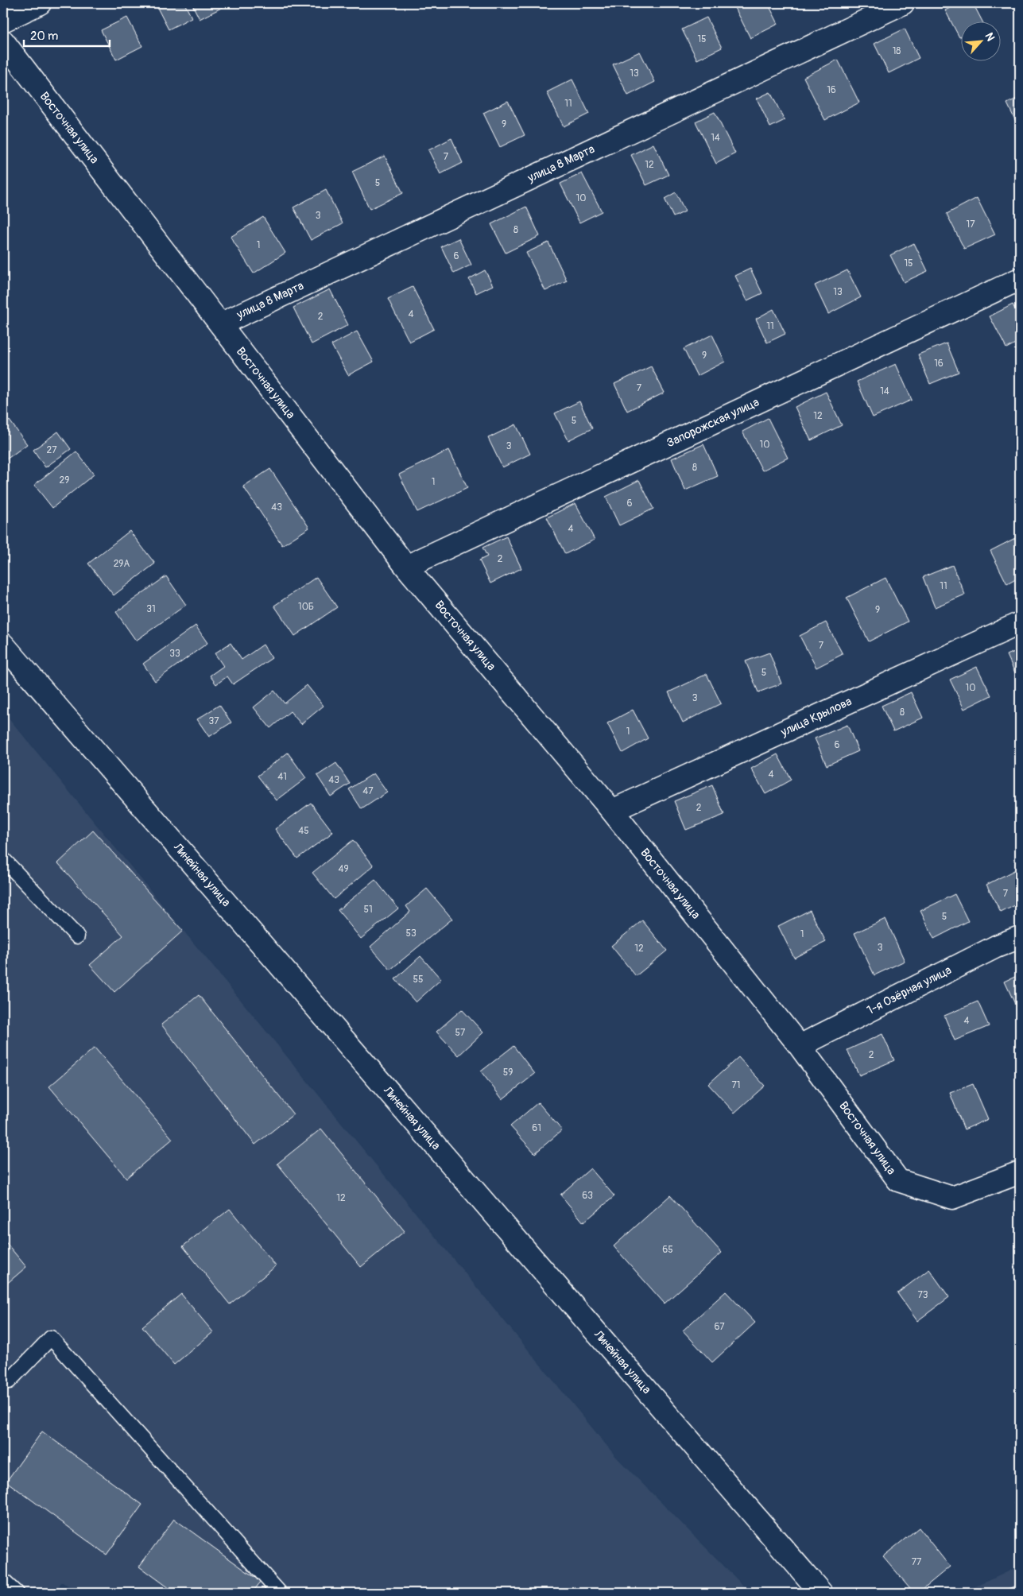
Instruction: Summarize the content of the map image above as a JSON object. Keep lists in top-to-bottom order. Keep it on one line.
{"streets":{"street":["Восточная улица","улица 8 Марта","Запорожская улица","улица Крылова","Линейная улица","1-я Озёрная улица"]},"crossings":[["Восточная улица","улица 8 Марта"],["Восточная улица","Запорожская улица"],["Восточная улица","улица Крылова"],["Восточная улица","1-я Озёрная улица"]],"house_numbers":["15","18","13","16","11","9","14","7","12","5","10","3","17","8","1","6","15","13","4","2","11","9","16","7","14","12","5","10","3","27","8","29","1","6","43","4","2","29А","11","10Б","31","9","7","33","5","10","3","8","37","1","6","4","41","43","47","2","45","49","7","51","5","53","1","3","12","55","4","57","2","59","71","61","63","12","65","73","67","77"],"scale_bar":"20 m","north":"top right"}
